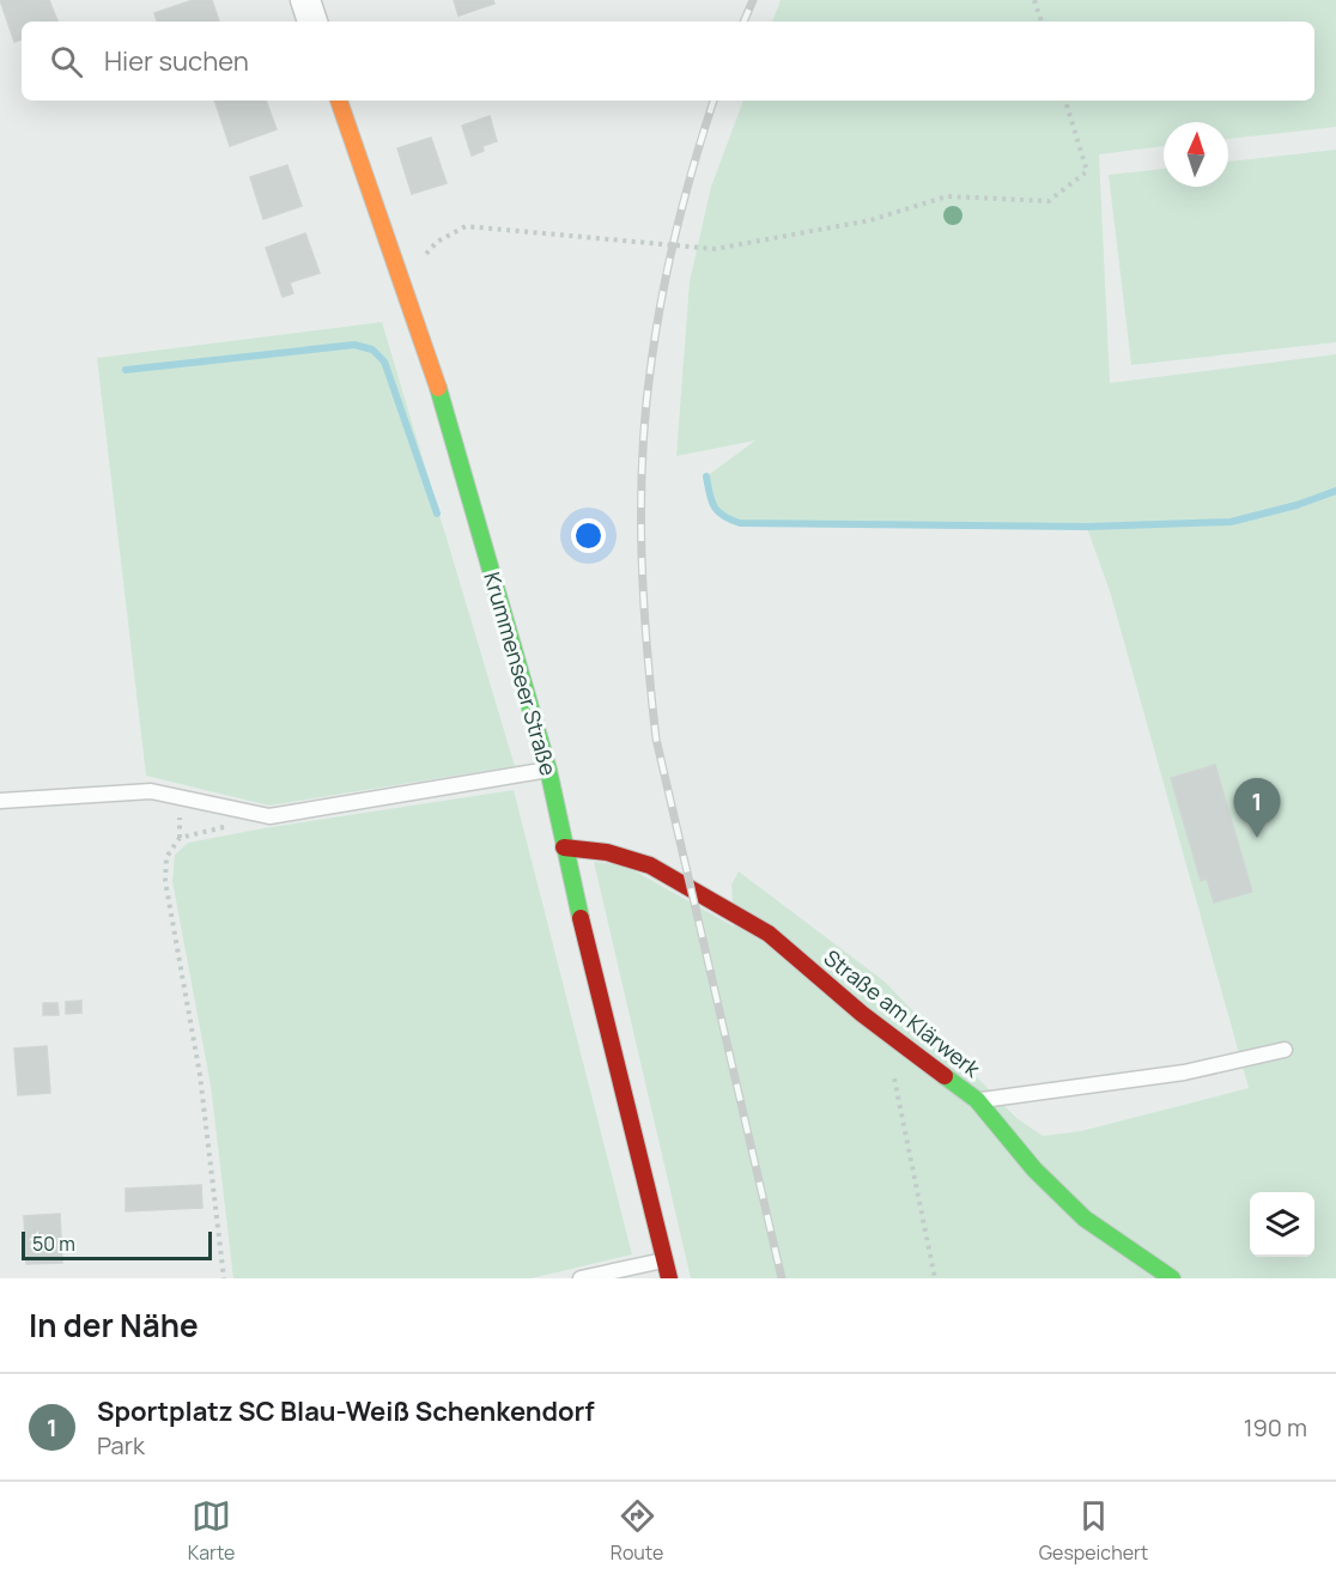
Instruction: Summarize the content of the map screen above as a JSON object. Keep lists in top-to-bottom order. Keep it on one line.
{"streets":{"street":["Krummenseer Straße","Straße am Klärwerk"]},"crossings":[["Krummenseer Straße","Straße am Klärwerk"]],"scale_bar":"50 m","north":"top","page":{"search":"Hier suchen","pins":"1","scale":"50 m","heading":"In der Nähe","list":[{"mark":"1","name":"Sportplatz SC Blau-Weiß Schenkendorf","note":"Park","value":"190 m"}],"nav":["Karte","Route","Gespeichert"]}}
